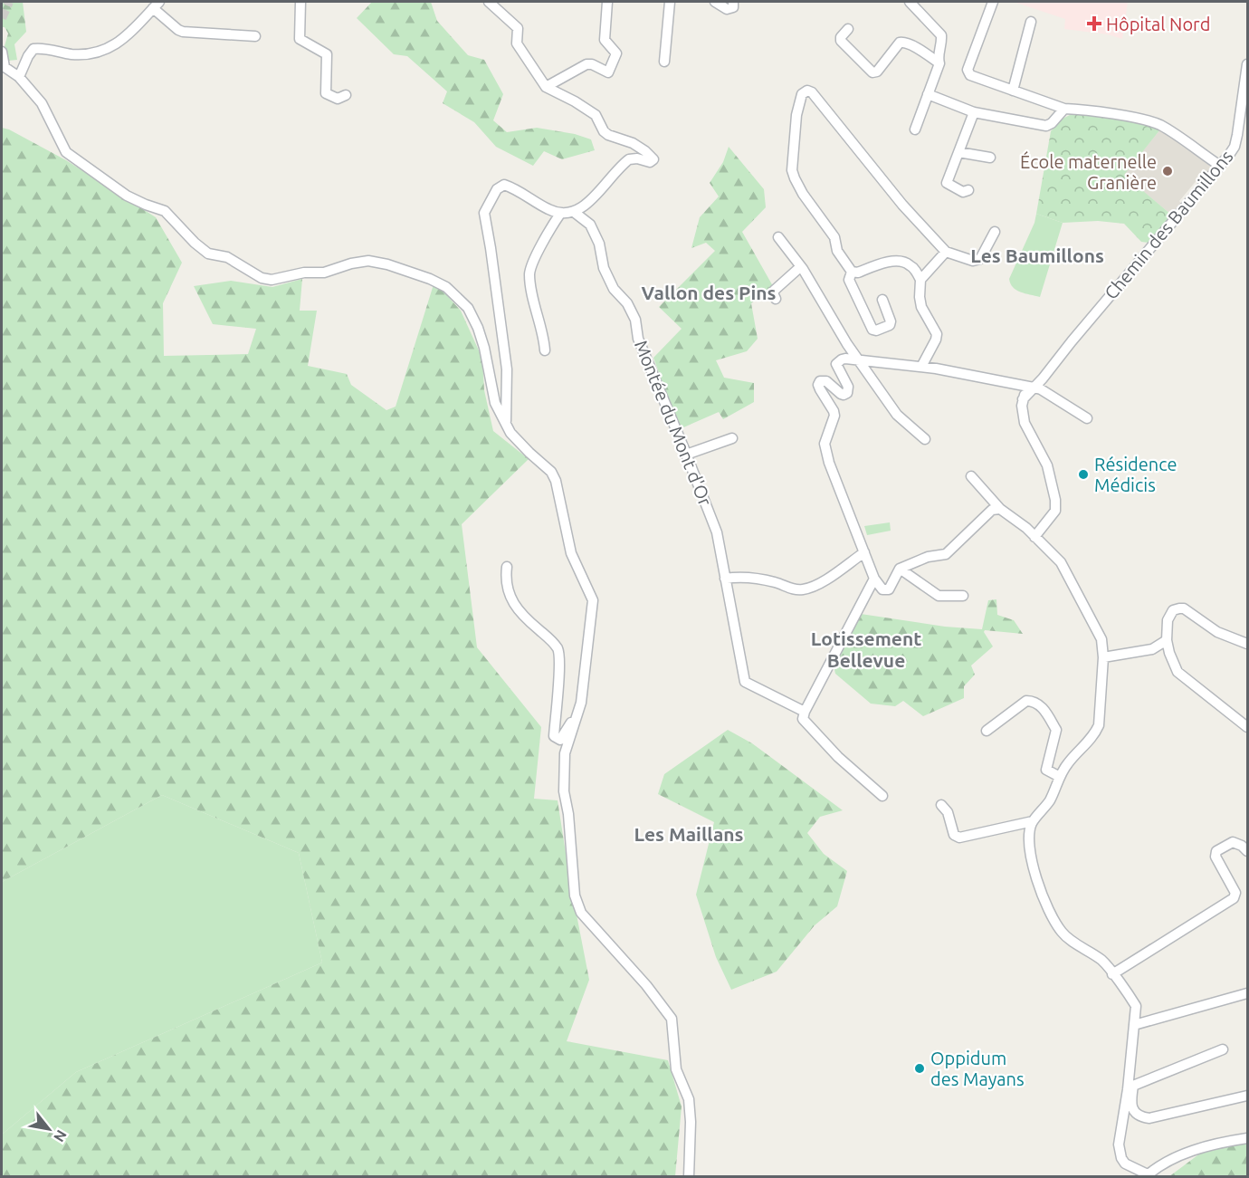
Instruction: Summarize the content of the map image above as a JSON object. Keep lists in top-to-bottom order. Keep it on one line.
{"streets":{"street":["Chemin des Baumillons","Montée du Mont d'Or"]},"districts":["Les Baumillons","Vallon des Pins","Lotissement Bellevue","Les Maillans"],"places":{"health":["Hôpital Nord"],"other":["École maternelle Granière","Résidence Médicis","Oppidum des Mayans"]},"north":"bottom right"}
